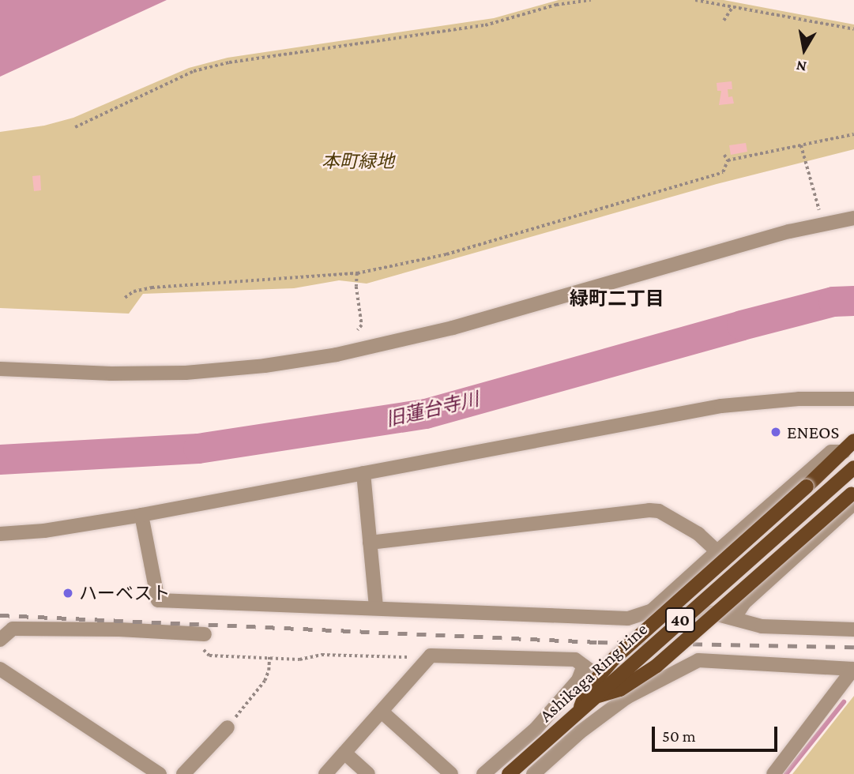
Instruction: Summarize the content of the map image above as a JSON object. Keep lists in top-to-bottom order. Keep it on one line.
{"streets":{"main road":["40","Ashikaga Ring Line"]},"districts":["緑町二丁目"],"water":["旧蓮台寺川"],"parks":["本町緑地"],"places":["ENEOS","ハーベスト"],"scale_bar":"50 m","north":"bottom"}
